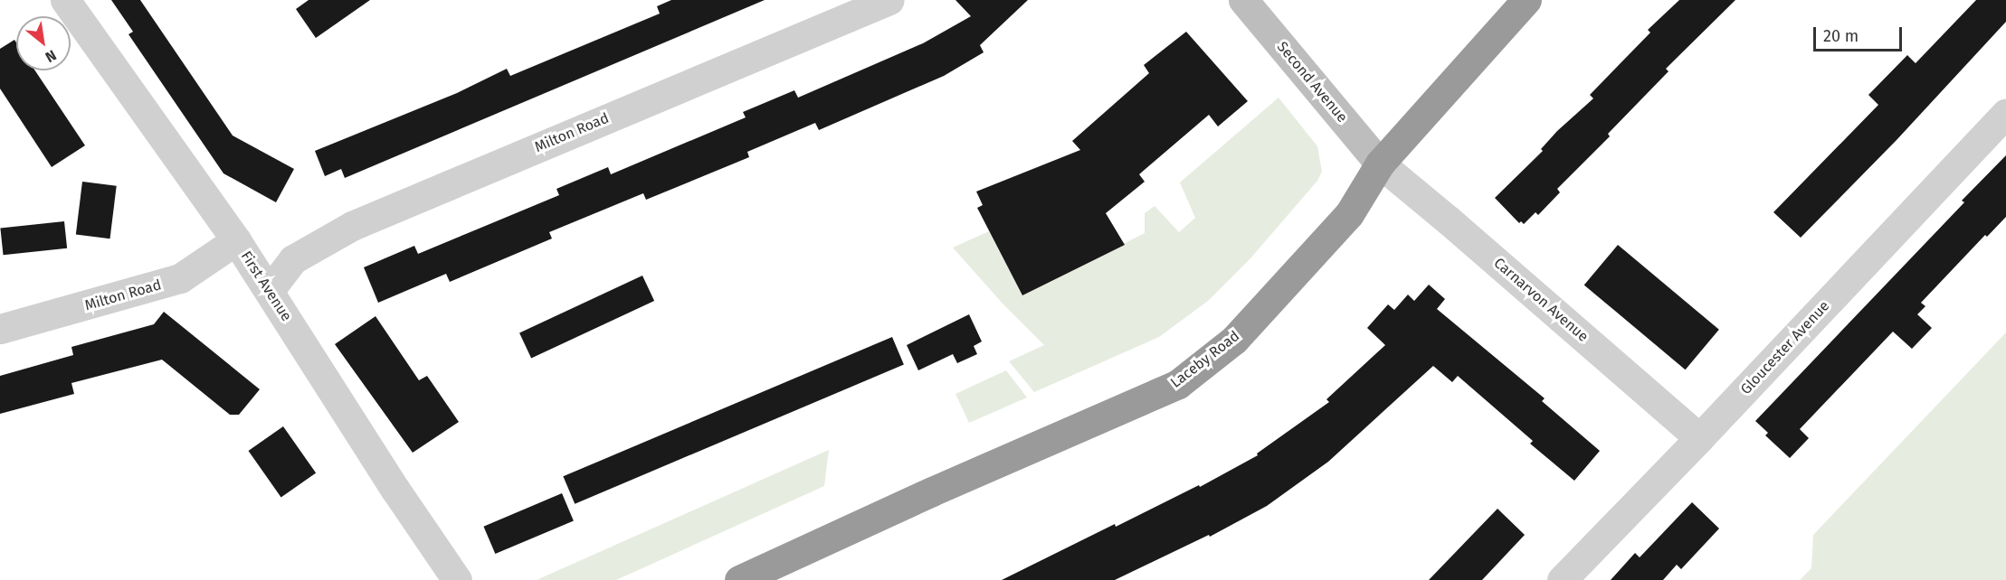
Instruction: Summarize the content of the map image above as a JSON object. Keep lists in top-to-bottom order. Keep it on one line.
{"streets":{"highway":["Laceby Road"],"street":["Second Avenue","Milton Road","First Avenue","Carnarvon Avenue","Gloucester Avenue"]},"crossings":[["Second Avenue","Carnarvon Avenue"],["Second Avenue","Laceby Road"],["Milton Road","First Avenue"],["Carnarvon Avenue","Gloucester Avenue"],["Carnarvon Avenue","Laceby Road"]],"scale_bar":"20 m","north":"bottom right"}
